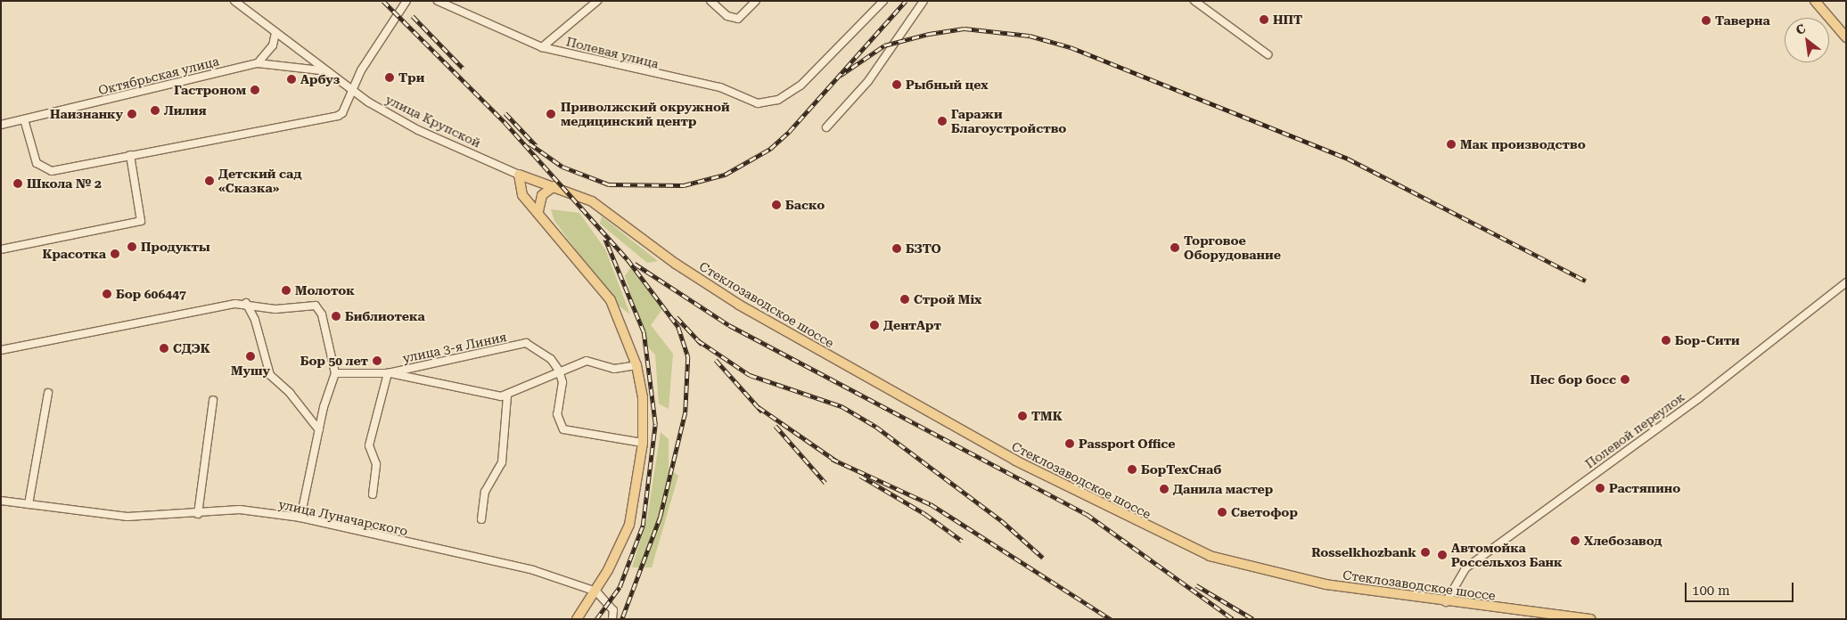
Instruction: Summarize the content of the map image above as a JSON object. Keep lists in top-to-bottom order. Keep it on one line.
{"streets":{"main road":["улица Крупской","Стеклозаводское шоссе"],"street":["Полевая улица","Октябрьская улица","улица 3-я Линия","Полевой переулок","улица Луначарского"]},"crossings":[["Октябрьская улица","улица Крупской"],["улица Крупской","Стеклозаводское шоссе"],["Стеклозаводское шоссе","Полевой переулок"]],"places":["НПТ","Таверна","Три","Арбуз","Рыбный цех","Гастроном","Лилия","Наизнанку","Приволжский окружной медицинский центр","Гаражи Благоустройство","Мак производство","Детский сад «Сказка»","Школа № 2","Баско","Продукты","Торговое Оборудование","БЗТО","Красотка","Молоток","Бор 606447","Строй Mix","Библиотека","ДентАрт","Бор-Сити","СДЭК","Мушу","Бор 50 лет","Пес бор босс","ТМК","Passport Office","БорТехСнаб","Растяпино","Данила мастер","Светофор","Хлебозавод","Rosselkhozbank","Автомойка Россельхоз Банк"],"scale_bar":"100 m","north":"top left"}
